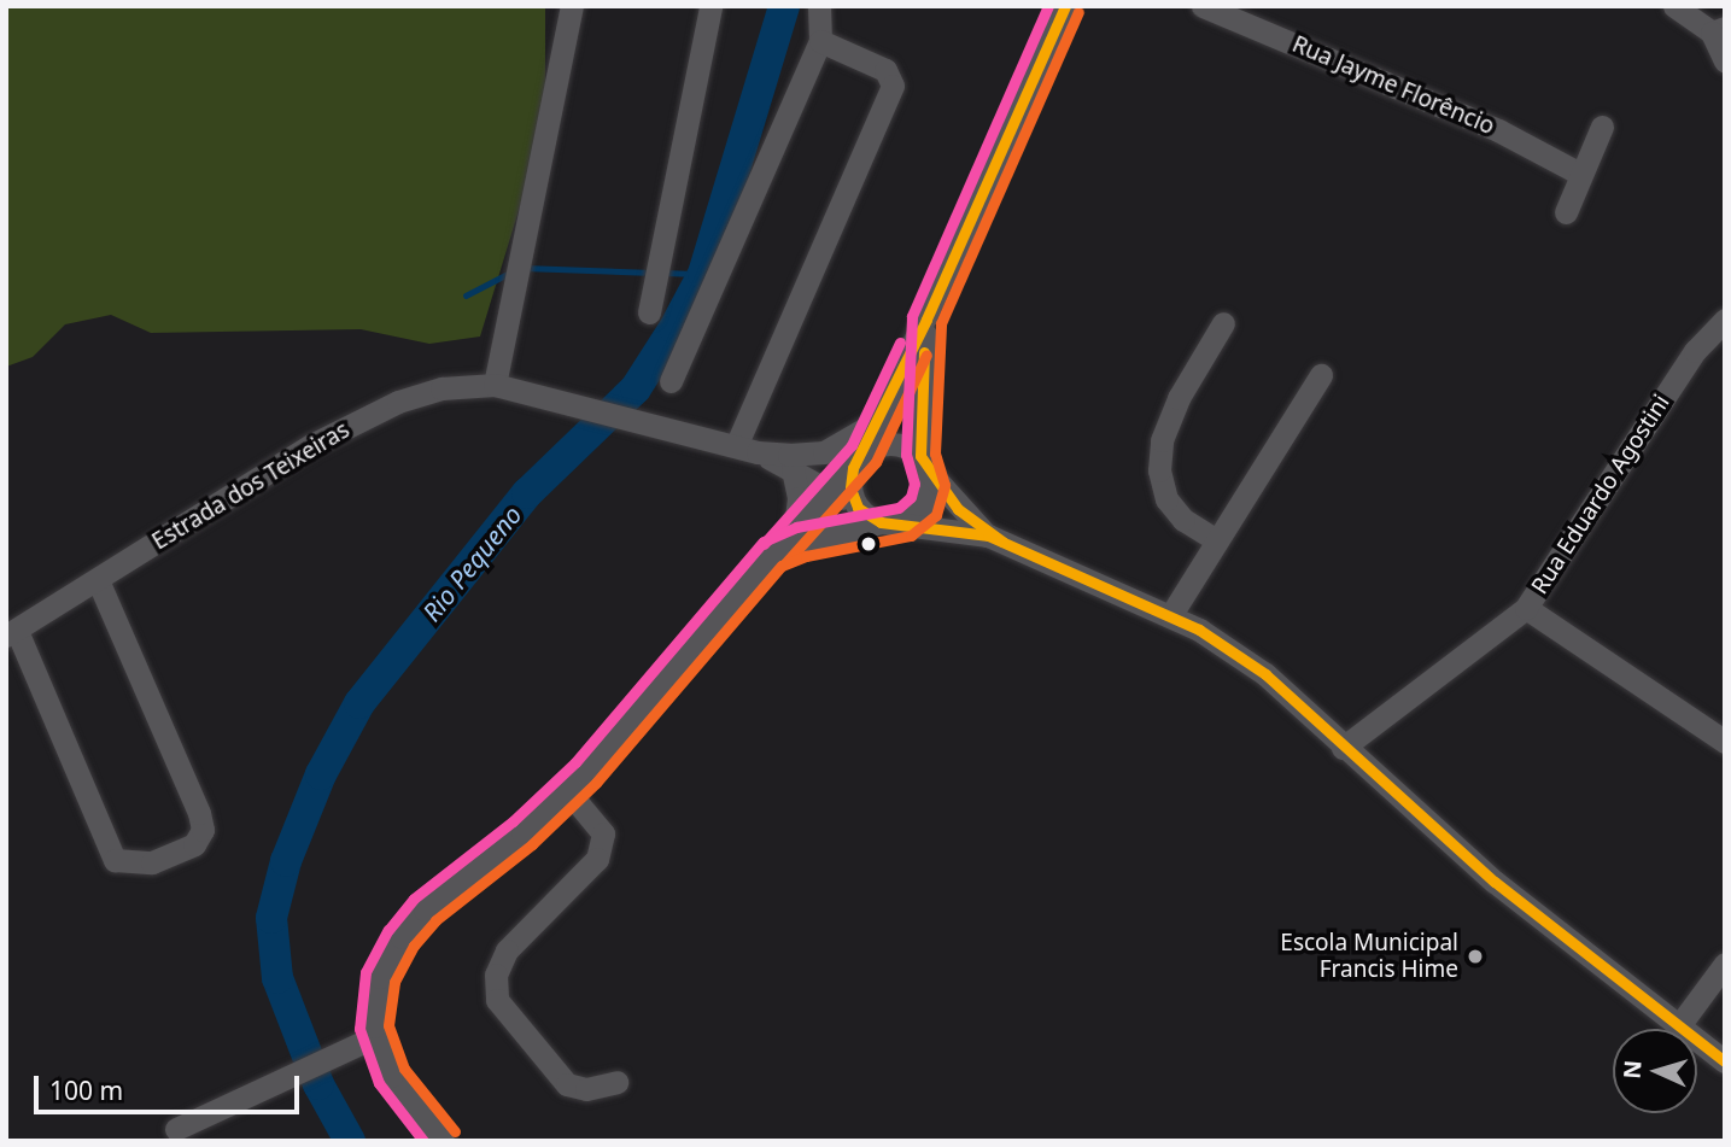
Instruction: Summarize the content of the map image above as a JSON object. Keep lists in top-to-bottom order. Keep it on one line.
{"streets":{"street":["Rua Jayme Florêncio","Estrada dos Teixeiras","Rua Eduardo Agostini"]},"water":["Rio Pequeno"],"places":["Escola Municipal Francis Hime"],"scale_bar":"100 m","north":"left"}
